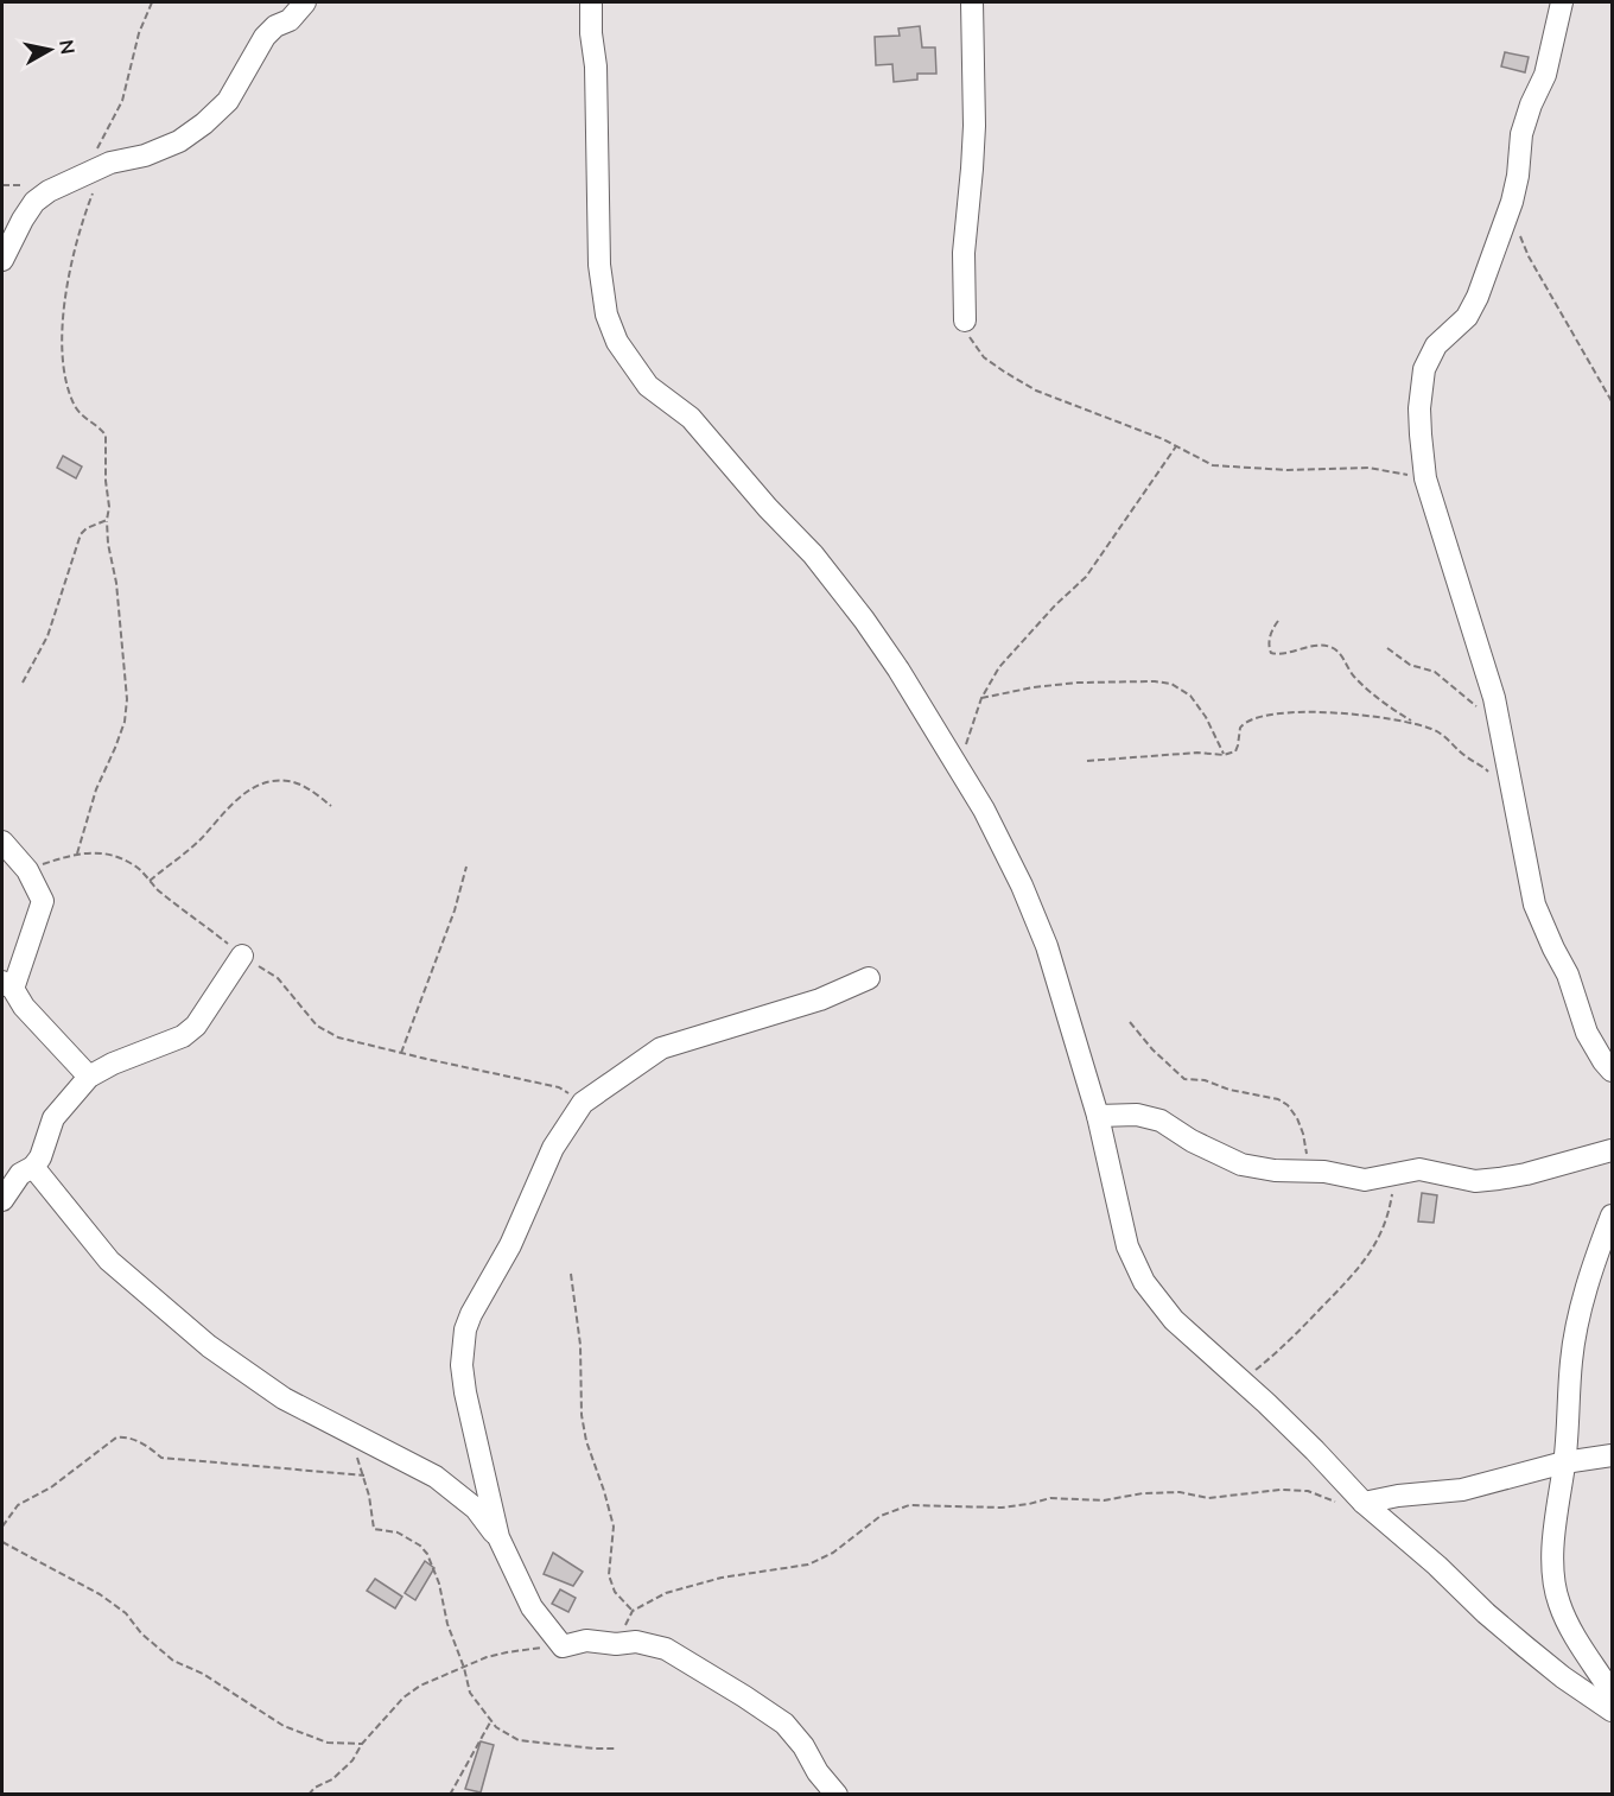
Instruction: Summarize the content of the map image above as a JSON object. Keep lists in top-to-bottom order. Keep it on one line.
{"north":"right"}
